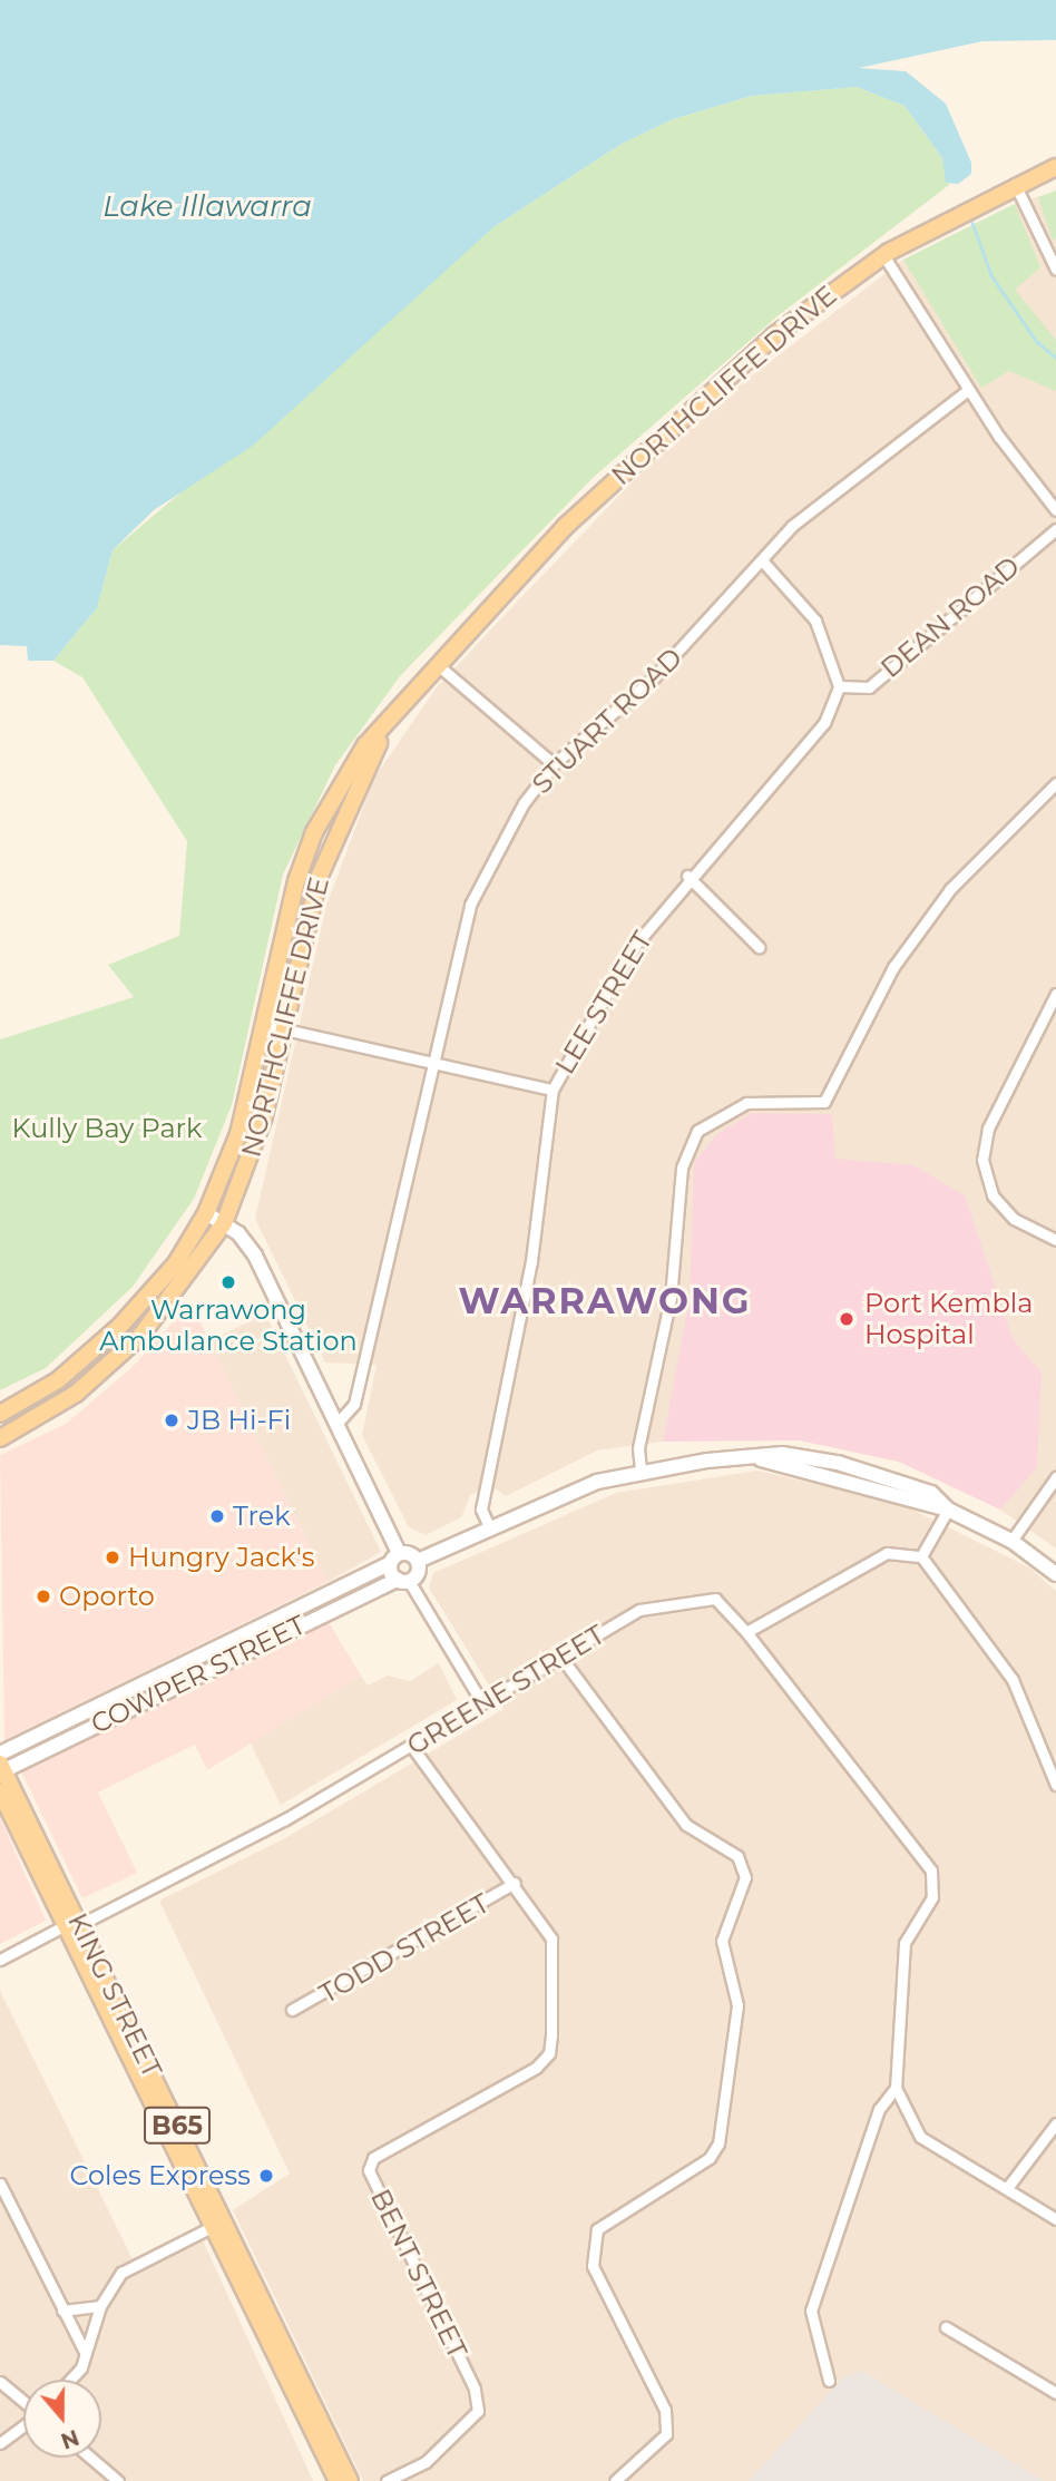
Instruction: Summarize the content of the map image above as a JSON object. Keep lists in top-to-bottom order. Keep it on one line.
{"streets":{"main road":["NORTHCLIFFE DRIVE","COWPER STREET","KING STREET","B65"],"street":["DEAN ROAD","STUART ROAD","LEE STREET","GREENE STREET","TODD STREET","BENT STREET"]},"crossings":[["DEAN ROAD","LEE STREET"],["COWPER STREET","KING STREET"],["GREENE STREET","KING STREET"],["GREENE STREET","BENT STREET"],["TODD STREET","BENT STREET"]],"districts":["WARRAWONG"],"water":["Lake Illawarra"],"parks":["Kully Bay Park"],"places":["Warrawong Ambulance Station","Port Kembla Hospital","JB Hi-Fi","Trek","Hungry Jack's","Oporto","Coles Express"],"north":"bottom"}
